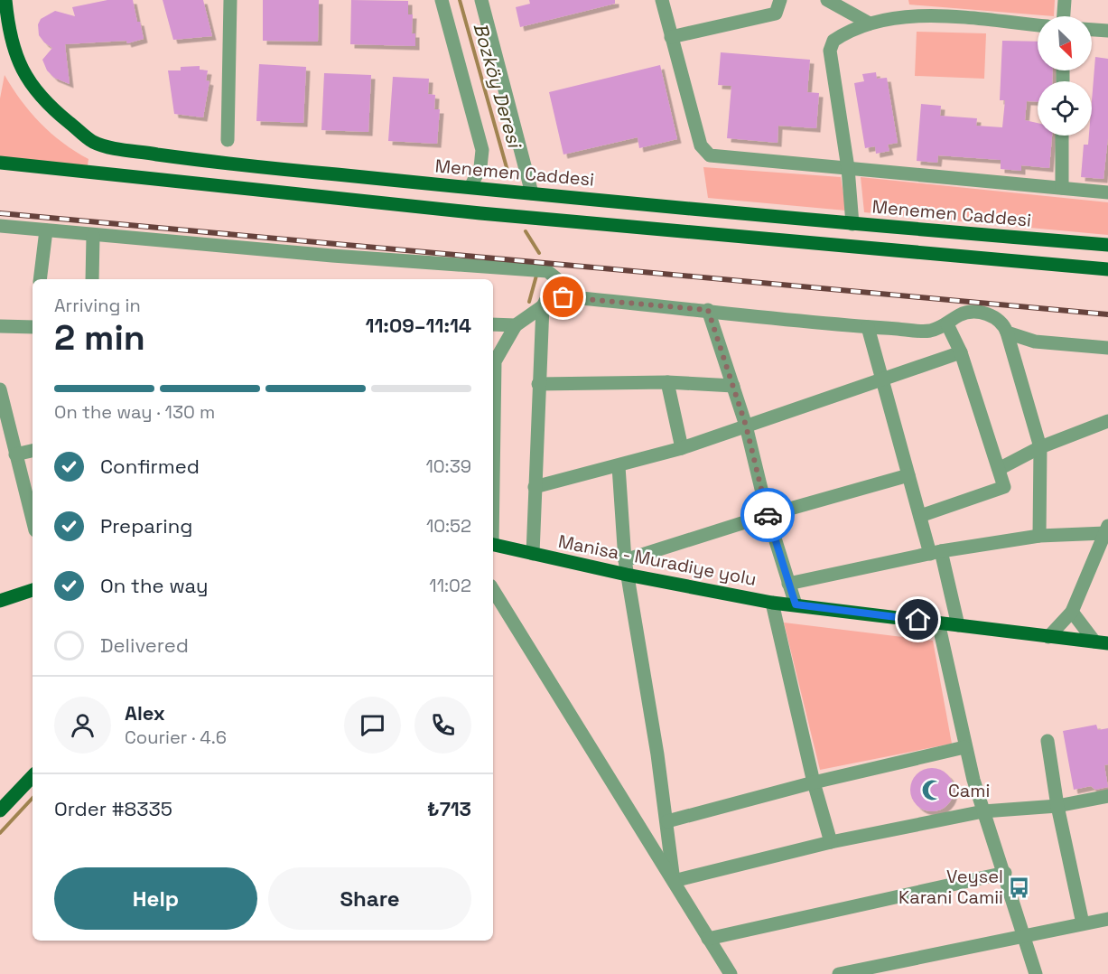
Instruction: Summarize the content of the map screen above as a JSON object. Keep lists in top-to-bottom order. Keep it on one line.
{"streets":{"main road":["Menemen Caddesi","Manisa - Muradiye yolu"]},"water":["Bozköy Deresi"],"places":{"mosque":["Cami"],"bus stop":["Veysel Karani Camii"]},"north":"bottom right","page":{"heading":["2 min","Arriving in","11:09–11:14"],"panel":["Alex","Courier · 4.6","Order #8335","₺713"],"bar":"On the way · 130 m","list":[["Confirmed","10:39"],["Preparing","10:52"],["On the way","11:02"],"Delivered"],"buttons":["Help","Share"]}}
